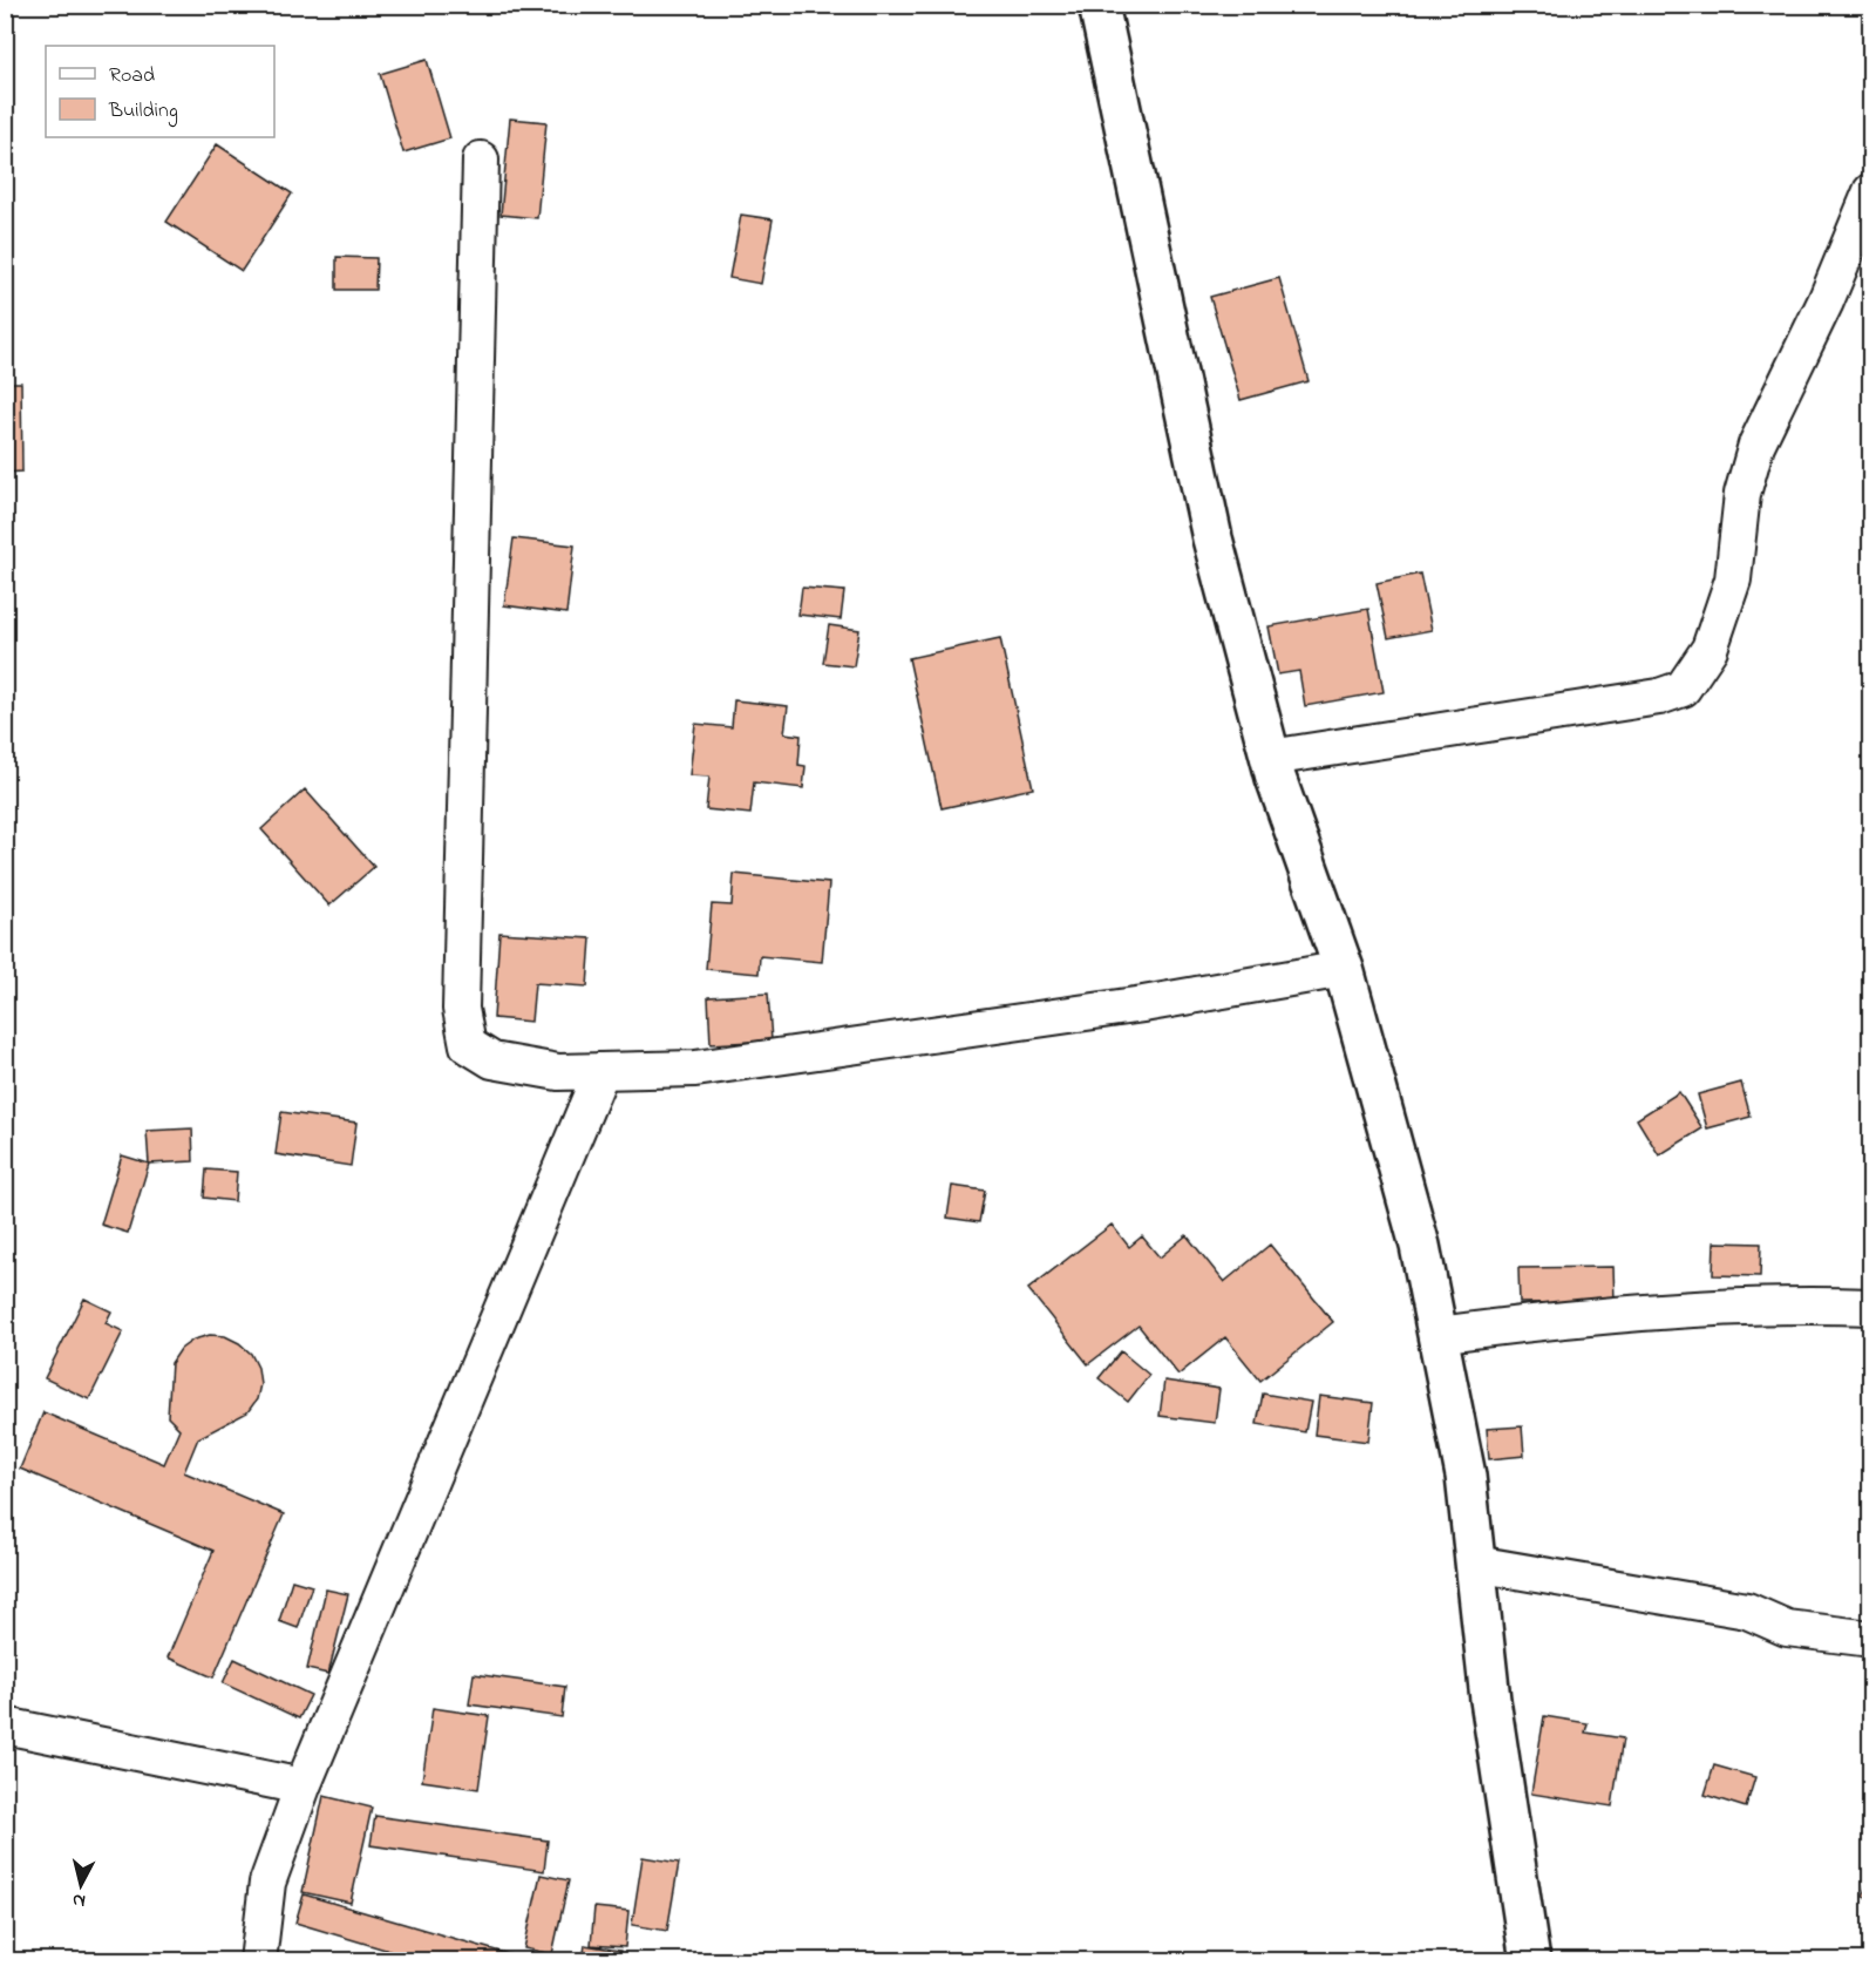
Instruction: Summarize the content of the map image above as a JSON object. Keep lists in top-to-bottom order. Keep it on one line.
{"legend":["Road","Building"],"north":"bottom"}
